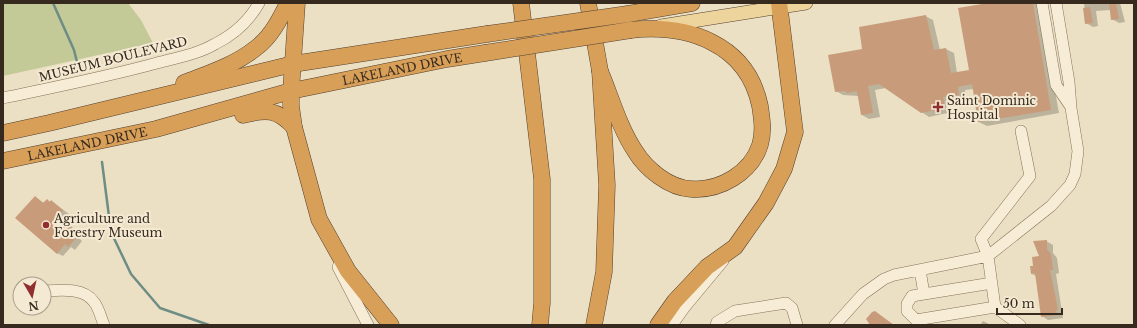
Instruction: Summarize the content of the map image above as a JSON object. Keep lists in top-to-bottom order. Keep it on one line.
{"streets":{"highway":["LAKELAND DRIVE"],"street":["MUSEUM BOULEVARD"]},"places":{"health":["Saint Dominic Hospital"],"other":["Agriculture and Forestry Museum"]},"scale_bar":"50 m","north":"bottom"}
